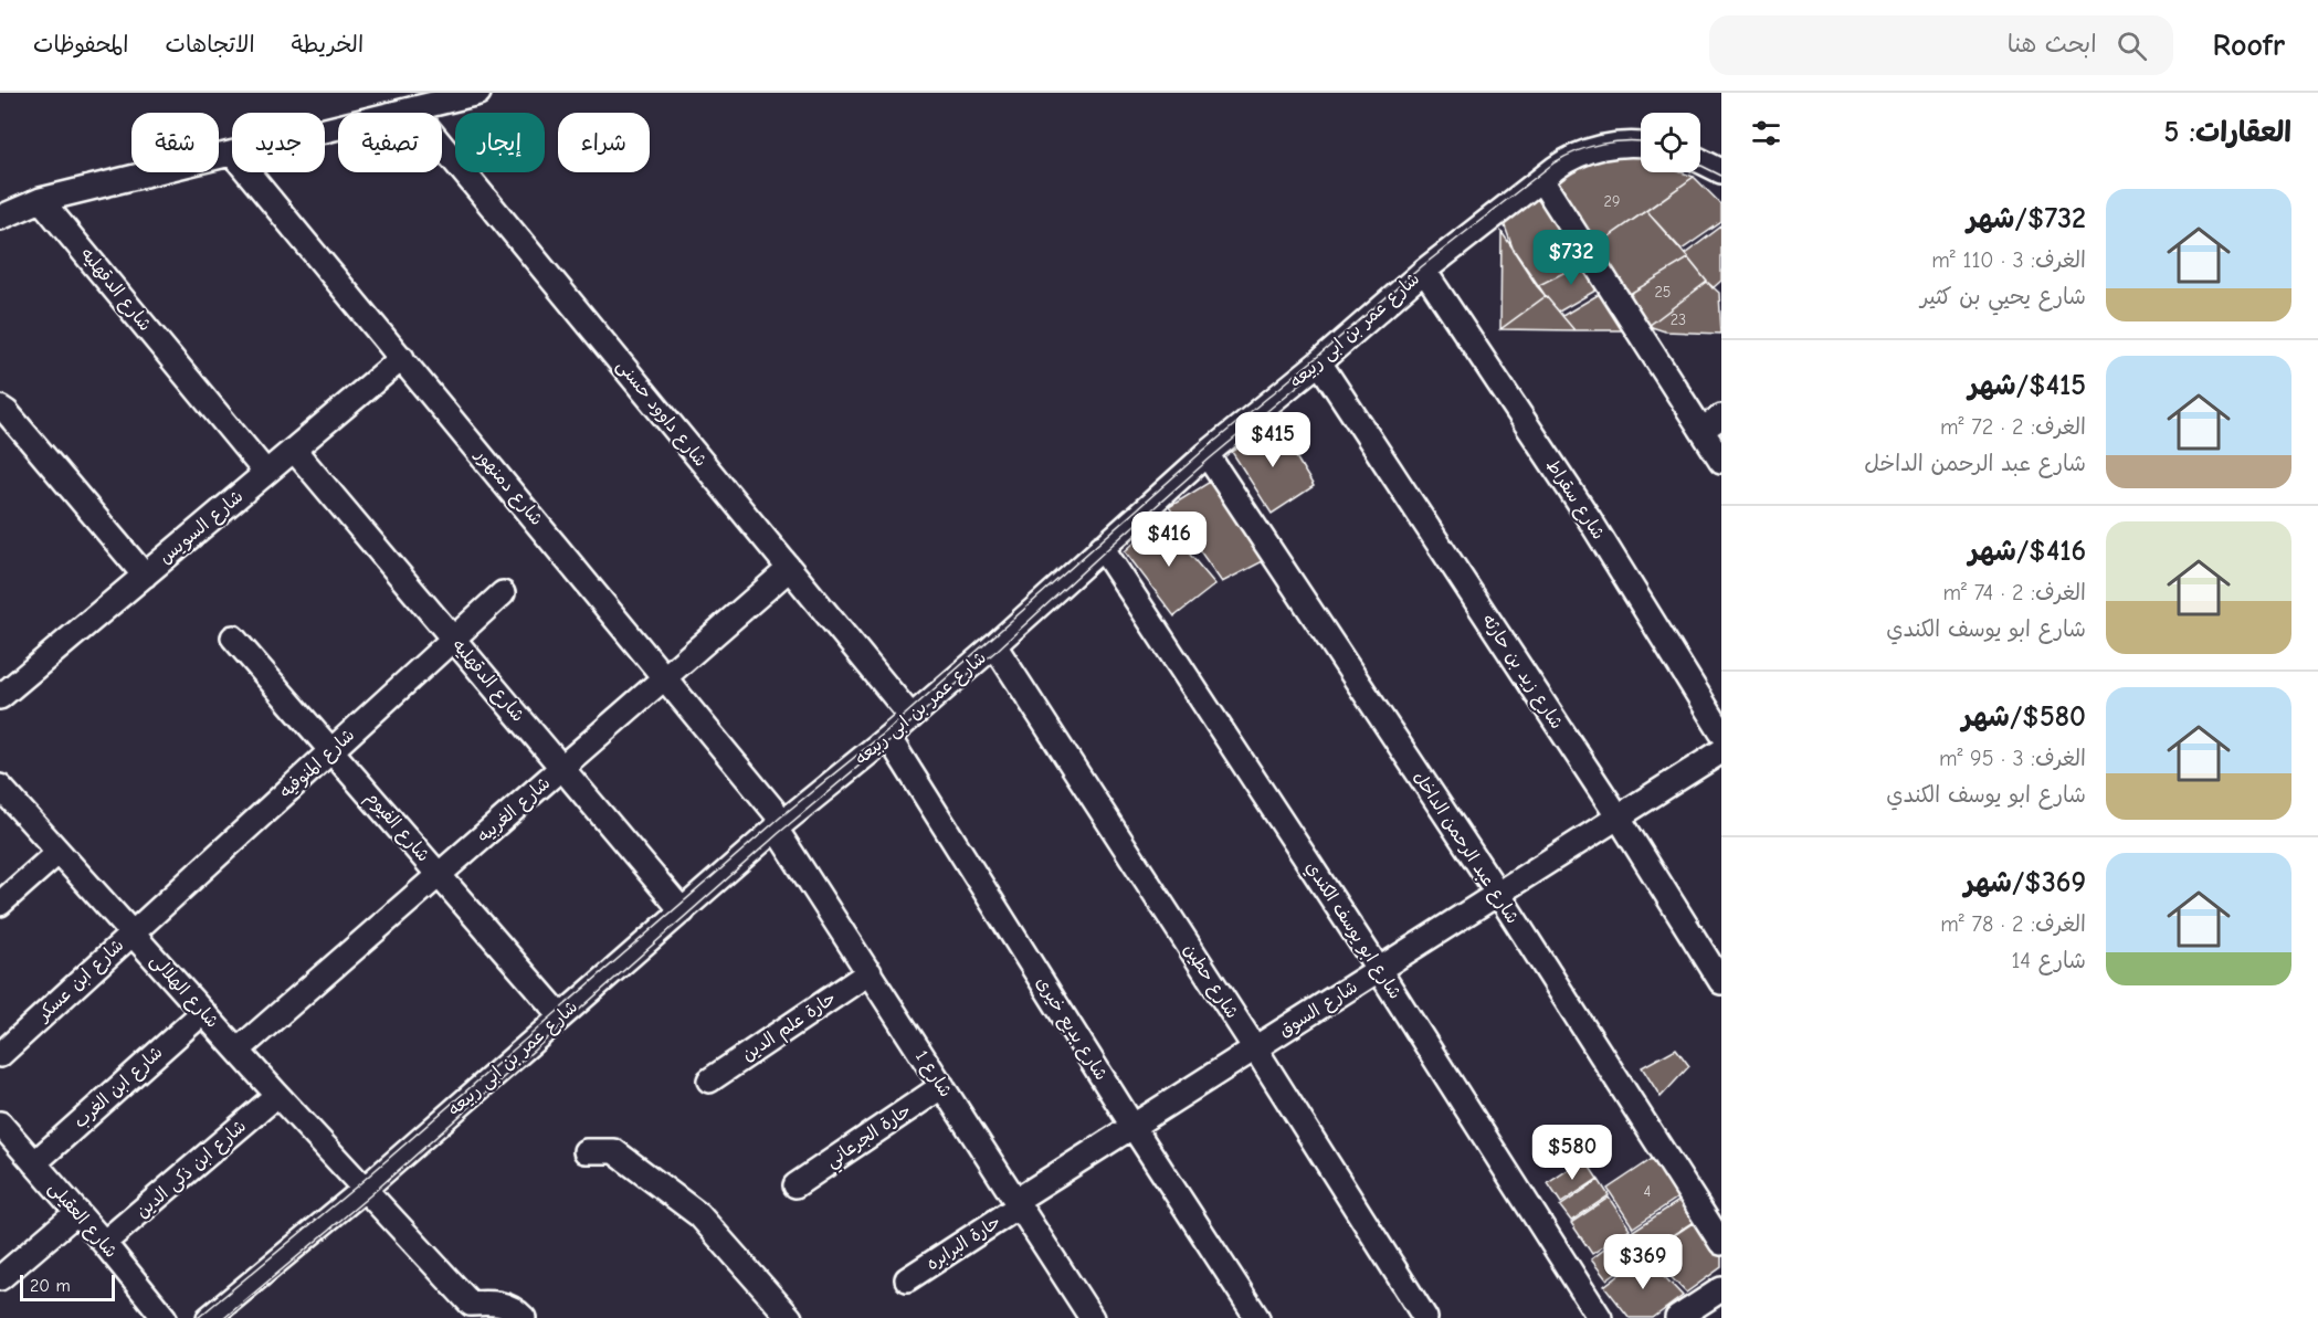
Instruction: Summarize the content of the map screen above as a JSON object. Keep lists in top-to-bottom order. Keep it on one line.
{"streets":{"street":["شارع الدقهليه","شارع عمر بن ابى ربيعه","شارع داوود حسنى","شارع دمنهور","شارع سقراط","شارع السويس","شارع زيد بن حارثه","شارع المنوفيه","شارع الغربيه","شارع الفيوم","شارع عبد الرحمن الداخل","شارع ابو يوسف الكندي","شارع ابن عسكر","شارع حطين","شارع الهلالى","شارع السوق","حارة علم الدين","شارع بديع خيرى","شارع 1","شارع ابن الغرب","حارة الجرعاني","شارع ابن ذكى الدين","شارع العقيلى","حارة البرابره"]},"crossings":[["شارع الدقهليه","شارع عمر بن ابى ربيعه"],["شارع الدقهليه","شارع السويس"],["شارع الدقهليه","شارع المنوفيه"],["شارع الدقهليه","شارع الغربيه"],["شارع عمر بن ابى ربيعه","شارع داوود حسنى"],["شارع عمر بن ابى ربيعه","شارع دمنهور"],["شارع عمر بن ابى ربيعه","شارع سقراط"],["شارع عمر بن ابى ربيعه","شارع زيد بن حارثه"],["شارع عمر بن ابى ربيعه","شارع الفيوم"],["شارع عمر بن ابى ربيعه","شارع عبد الرحمن الداخل"],["شارع عمر بن ابى ربيعه","شارع ابو يوسف الكندي"],["شارع عمر بن ابى ربيعه","شارع حطين"],["شارع عمر بن ابى ربيعه","شارع الهلالى"],["شارع عمر بن ابى ربيعه","شارع بديع خيرى"],["شارع عمر بن ابى ربيعه","شارع 1"],["شارع داوود حسنى","شارع الغربيه"],["شارع دمنهور","شارع السويس"],["شارع دمنهور","شارع الغربيه"],["شارع دمنهور","شارع 1"],["شارع زيد بن حارثه","شارع السوق"],["شارع المنوفيه","شارع الفيوم"],["شارع المنوفيه","شارع ابن عسكر"],["شارع المنوفيه","شارع الهلالى"],["شارع الغربيه","شارع الفيوم"],["شارع الغربيه","شارع الهلالى"],["شارع عبد الرحمن الداخل","شارع السوق"],["شارع ابو يوسف الكندي","شارع السوق"],["شارع ابن عسكر","شارع الهلالى"],["شارع حطين","شارع السوق"],["شارع الهلالى","شارع ابن الغرب"],["شارع الهلالى","شارع ابن ذكى الدين"],["شارع السوق","شارع بديع خيرى"],["شارع السوق","شارع 1"],["شارع السوق","حارة البرابره"],["حارة علم الدين","شارع 1"],["شارع 1","حارة الجرعاني"],["شارع 1","حارة البرابره"],["شارع ابن الغرب","شارع العقيلى"],["شارع ابن ذكى الدين","شارع العقيلى"]],"house_numbers":["29","25","23","4"],"scale_bar":"20 m","page":{"header":"Roofr","search":"ابحث هنا","nav":["الخريطة","الاتجاهات","المحفوظات"],"heading":"العقارات: 5","chip":["شراء","إيجار","تصفية","جديد","شقة"],"list":[{"name":"$732/شهر","note":"الغرف: 3 · 110 m² · شارع يحيي بن كثير"},{"name":"$415/شهر","note":"الغرف: 2 · 72 m² · شارع عبد الرحمن الداخل"},{"name":"$416/شهر","note":"الغرف: 2 · 74 m² · شارع ابو يوسف الكندي"},{"name":"$580/شهر","note":"الغرف: 3 · 95 m² · شارع ابو يوسف الكندي"},{"name":"$369/شهر","note":"الغرف: 2 · 78 m² · شارع 14"}],"price":["$732","$415","$416","$580","$369"],"scale":"20 m"}}
